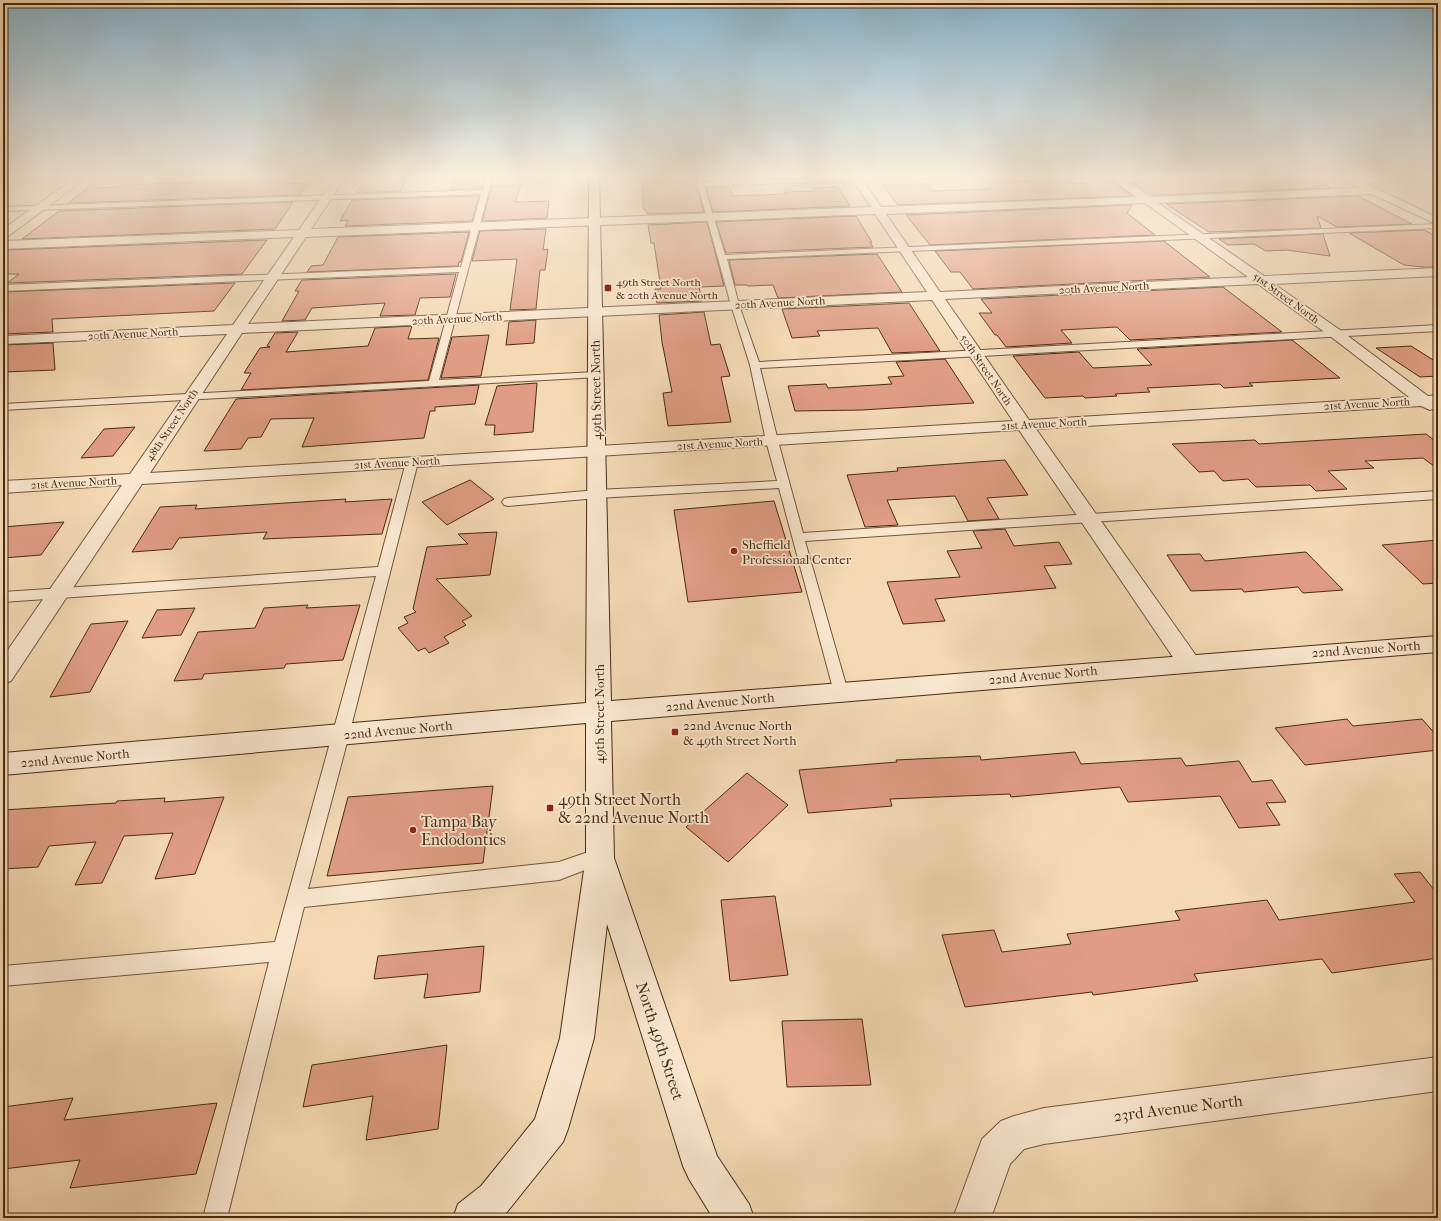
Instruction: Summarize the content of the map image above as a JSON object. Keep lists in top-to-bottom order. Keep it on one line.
{"streets":{"street":["20th Avenue North","51st Street North","50th Street North","49th Street North","21st Avenue North","48th Street North","22nd Avenue North","North 49th Street","23rd Avenue North"]},"crossings":[["20th Avenue North","51st Street North"],["20th Avenue North","50th Street North"],["20th Avenue North","49th Street North"],["20th Avenue North","48th Street North"],["51st Street North","21st Avenue North"],["50th Street North","21st Avenue North"],["50th Street North","22nd Avenue North"],["49th Street North","21st Avenue North"],["49th Street North","22nd Avenue North"],["49th Street North","North 49th Street"],["21st Avenue North","48th Street North"]],"places":{"transit":["49th Street North & 20th Avenue North","22nd Avenue North & 49th Street North","49th Street North & 22nd Avenue North"],"other":["Sheffield Professional Center","Tampa Bay Endodontics"]}}
